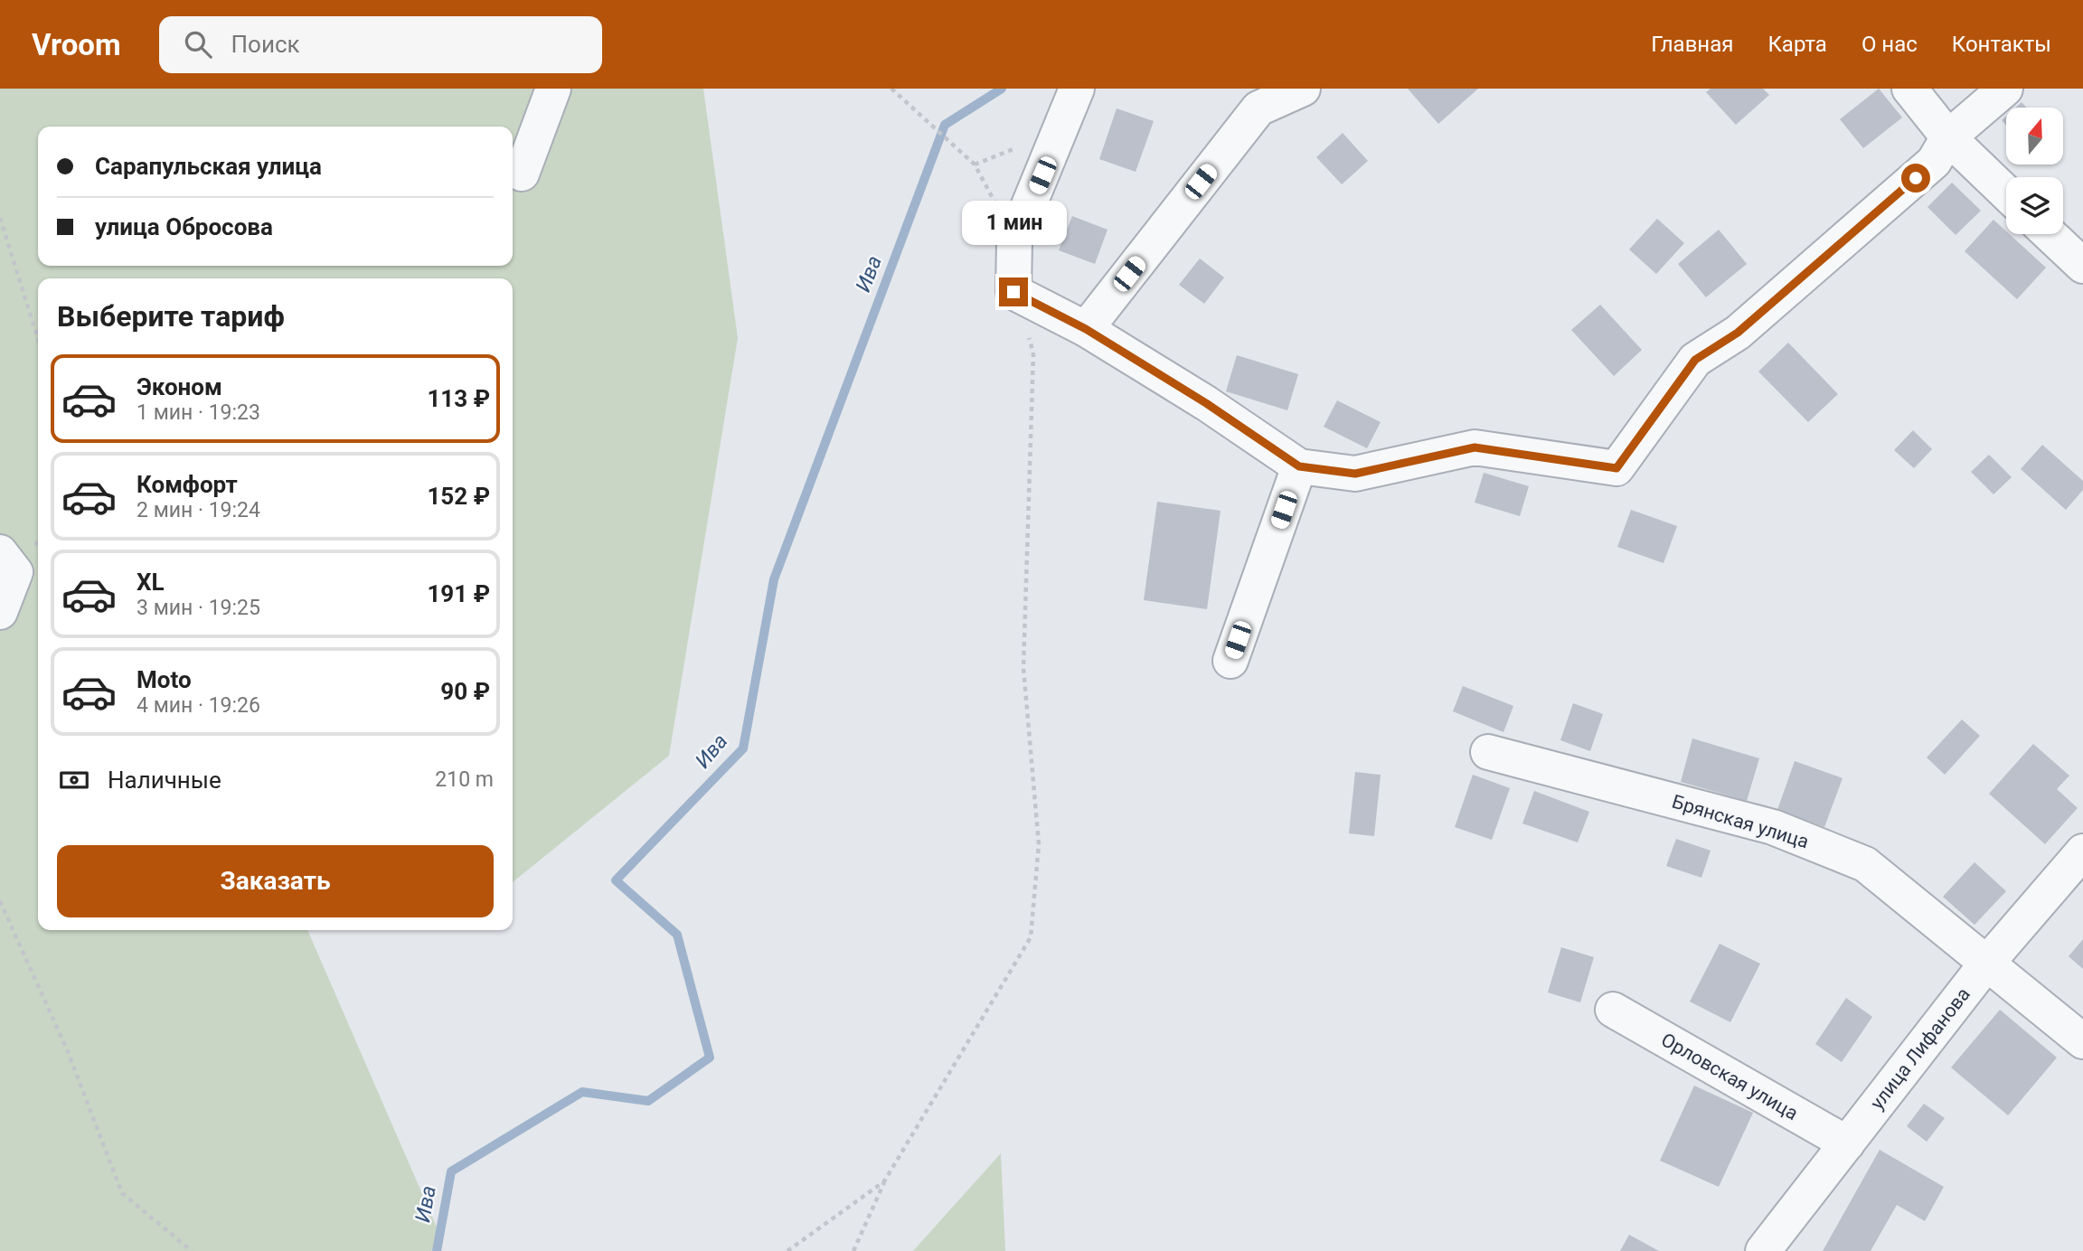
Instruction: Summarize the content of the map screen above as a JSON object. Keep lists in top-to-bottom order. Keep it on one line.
{"streets":{"street":["Брянская улица","улица Лифанова","Орловская улица"]},"crossings":[["Брянская улица","улица Лифанова"],["улица Лифанова","Орловская улица"]],"water":["Ива"],"north":"top","page":{"header":"Vroom","search":"Поиск","nav":["Главная","Карта","О нас","Контакты"],"banner":["Сарапульская улица","улица Обросова"],"bubble":"1 мин","heading":"Выберите тариф","list":[{"name":"Эконом","note":"1 мин · 19:23","value":"113 ₽"},{"name":"Комфорт","note":"2 мин · 19:24","value":"152 ₽"},{"name":"XL","note":"3 мин · 19:25","value":"191 ₽"},{"name":"Moto","note":"4 мин · 19:26","value":"90 ₽"}],"pay":["Наличные","210 m"],"buttons":"Заказать"}}
